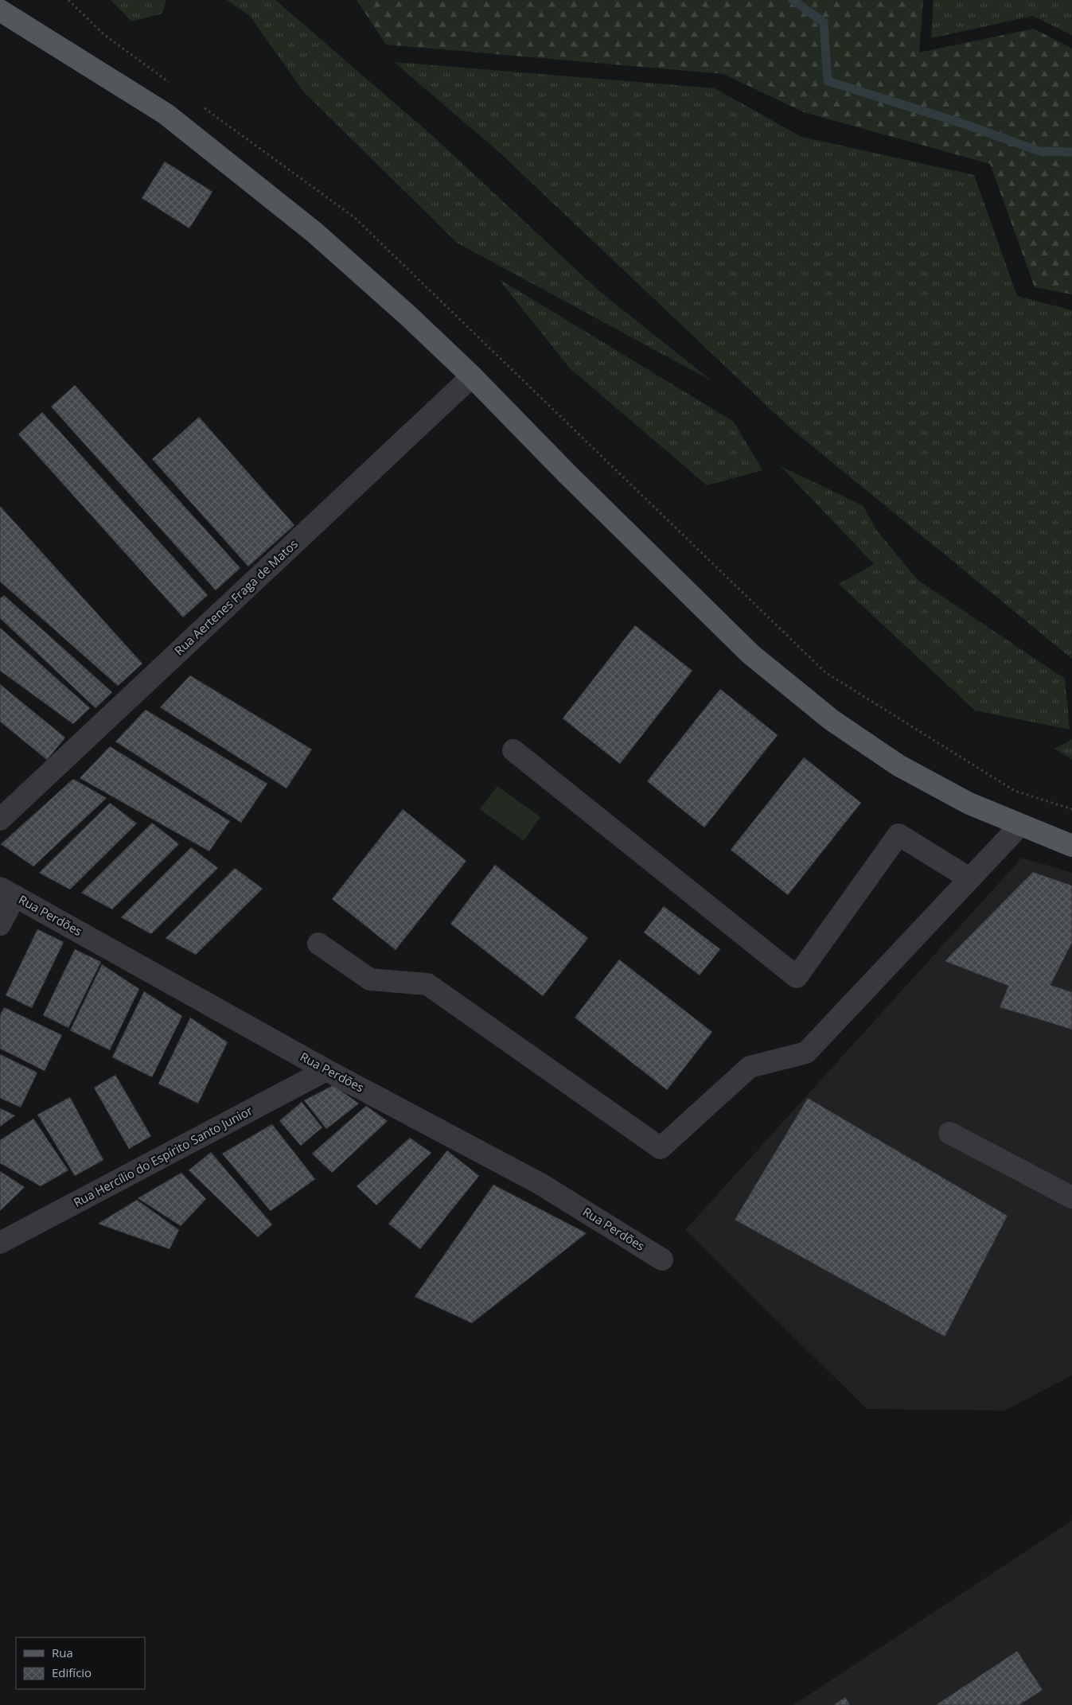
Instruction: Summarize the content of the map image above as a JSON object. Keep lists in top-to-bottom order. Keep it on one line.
{"streets":{"street":["Rua Aertenes Fraga de Matos","Rua Perdões","Rua Hercílio do Espírito Santo Junior"]},"crossings":[["Rua Perdões","Rua Hercílio do Espírito Santo Junior"]],"legend":["Rua","Edifício"]}
